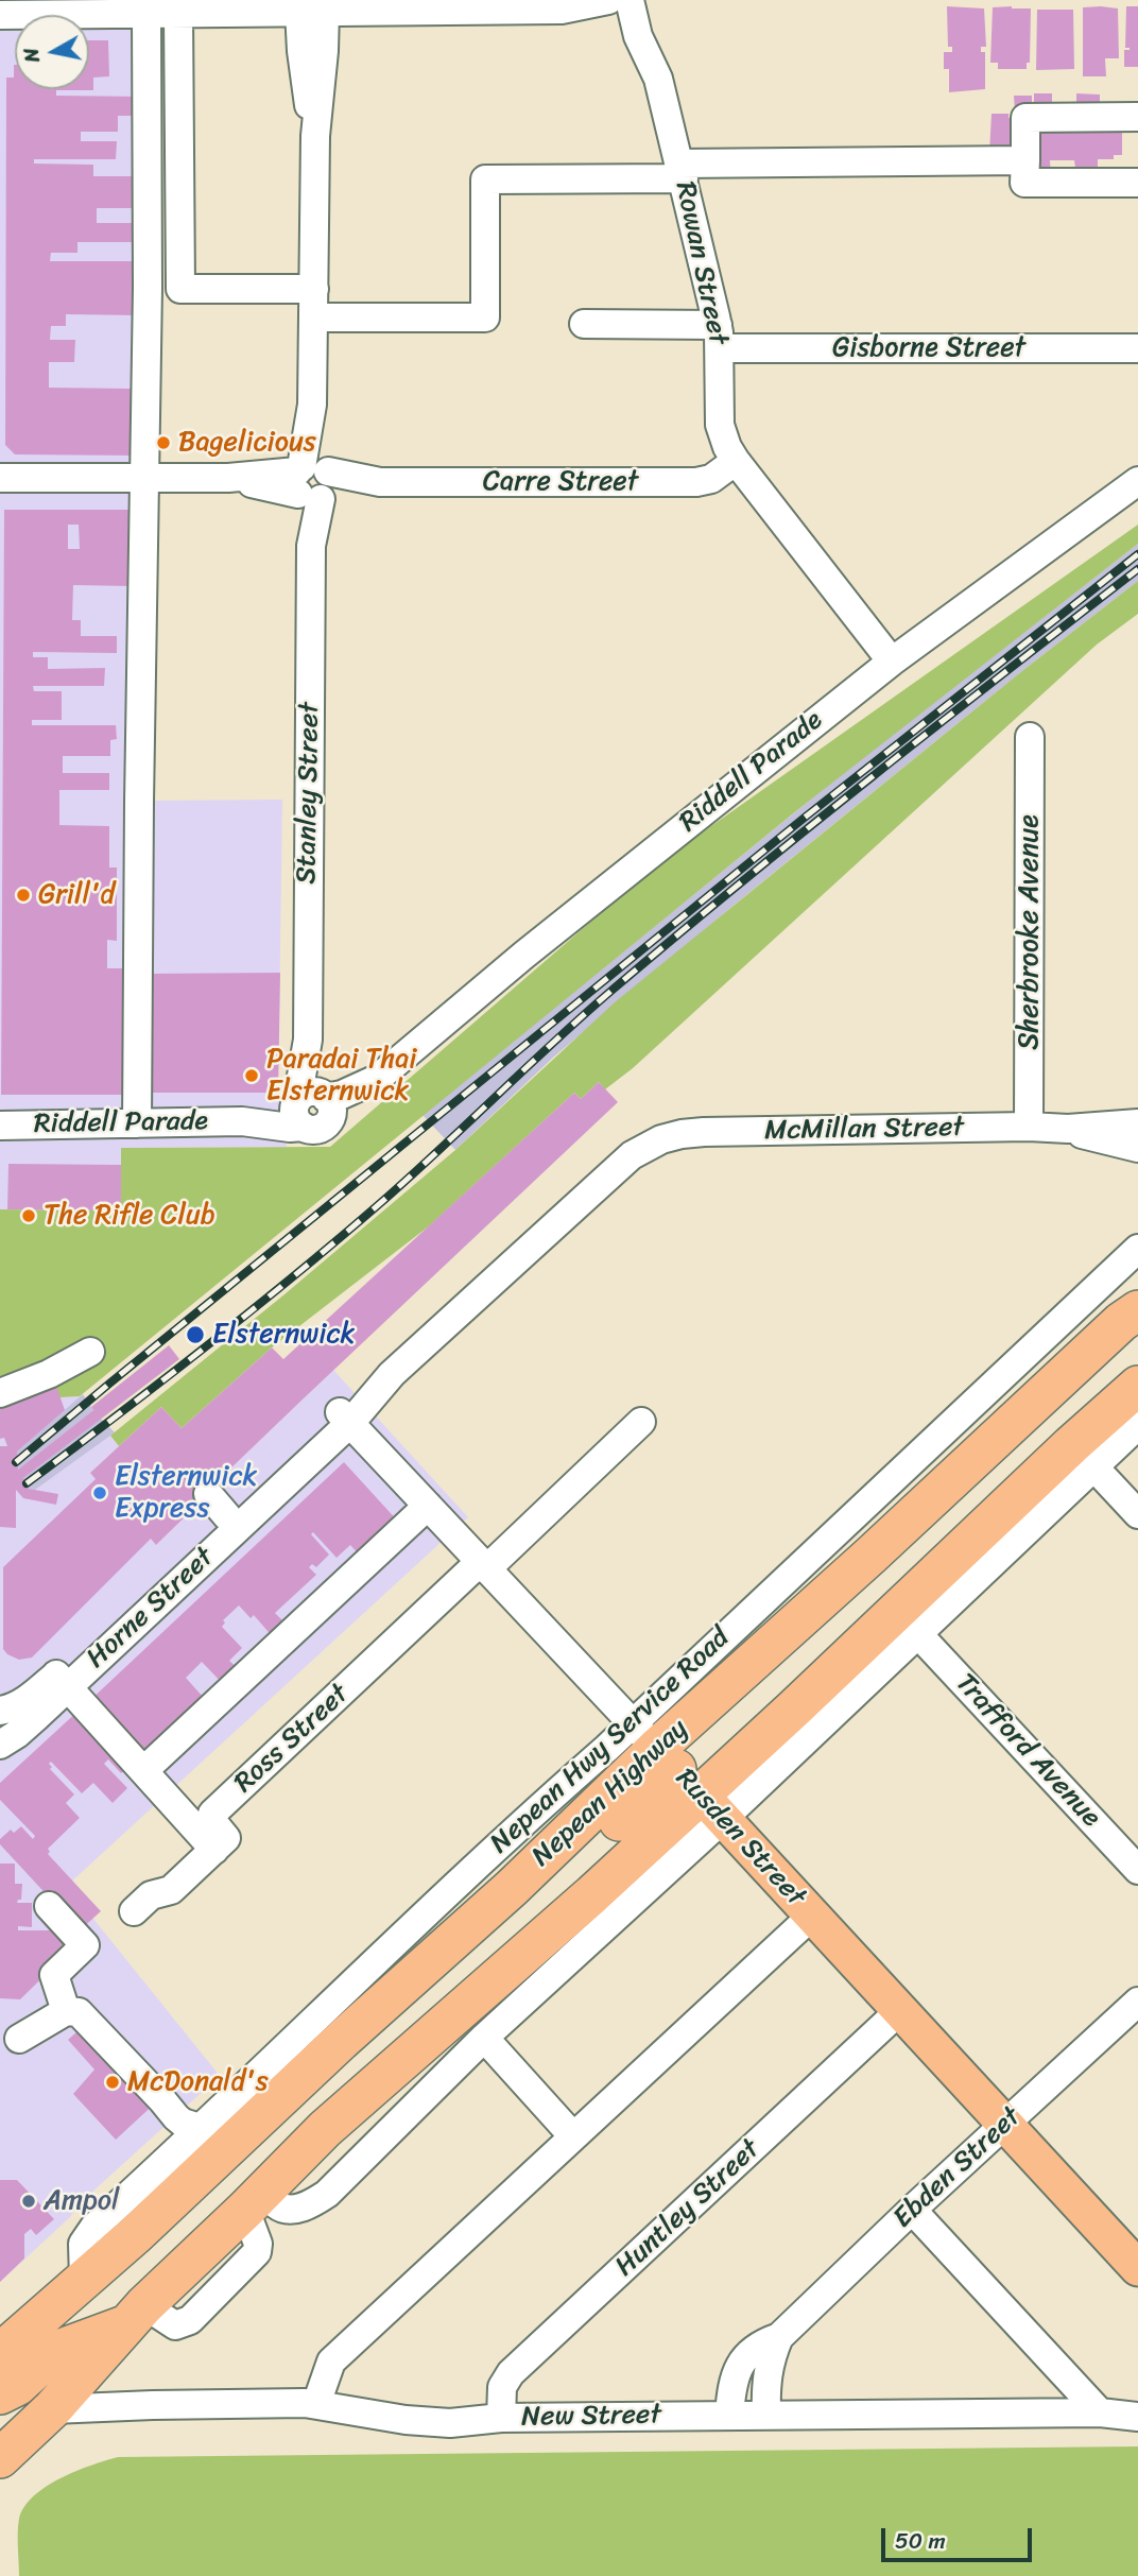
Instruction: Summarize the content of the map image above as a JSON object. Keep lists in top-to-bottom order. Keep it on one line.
{"streets":{"highway":["Nepean Highway"],"main road":["Rusden Street"],"street":["Rowan Street","Gisborne Street","Carre Street","Riddell Parade","Stanley Street","Sherbrooke Avenue","McMillan Street","Horne Street","Ross Street","Nepean Hwy Service Road","Trafford Avenue","Ebden Street","Huntley Street","New Street"]},"crossings":[["Rowan Street","Gisborne Street"],["Rowan Street","Carre Street"],["Rowan Street","Riddell Parade"],["Carre Street","Stanley Street"],["Riddell Parade","Stanley Street"],["Sherbrooke Avenue","McMillan Street"],["McMillan Street","Horne Street"],["Horne Street","Rusden Street"],["Ross Street","Rusden Street"],["Nepean Hwy Service Road","Trafford Avenue"],["Nepean Hwy Service Road","Nepean Highway"],["Nepean Hwy Service Road","Rusden Street"],["Nepean Highway","Rusden Street"],["Nepean Highway","New Street"],["Rusden Street","Ebden Street"],["Rusden Street","Huntley Street"],["Ebden Street","New Street"],["Huntley Street","New Street"]],"places":["Bagelicious","Grill'd","Paradai Thai Elsternwick","The Rifle Club","Elsternwick","Elsternwick Express","McDonald's","Ampol"],"scale_bar":"50 m","north":"left"}
